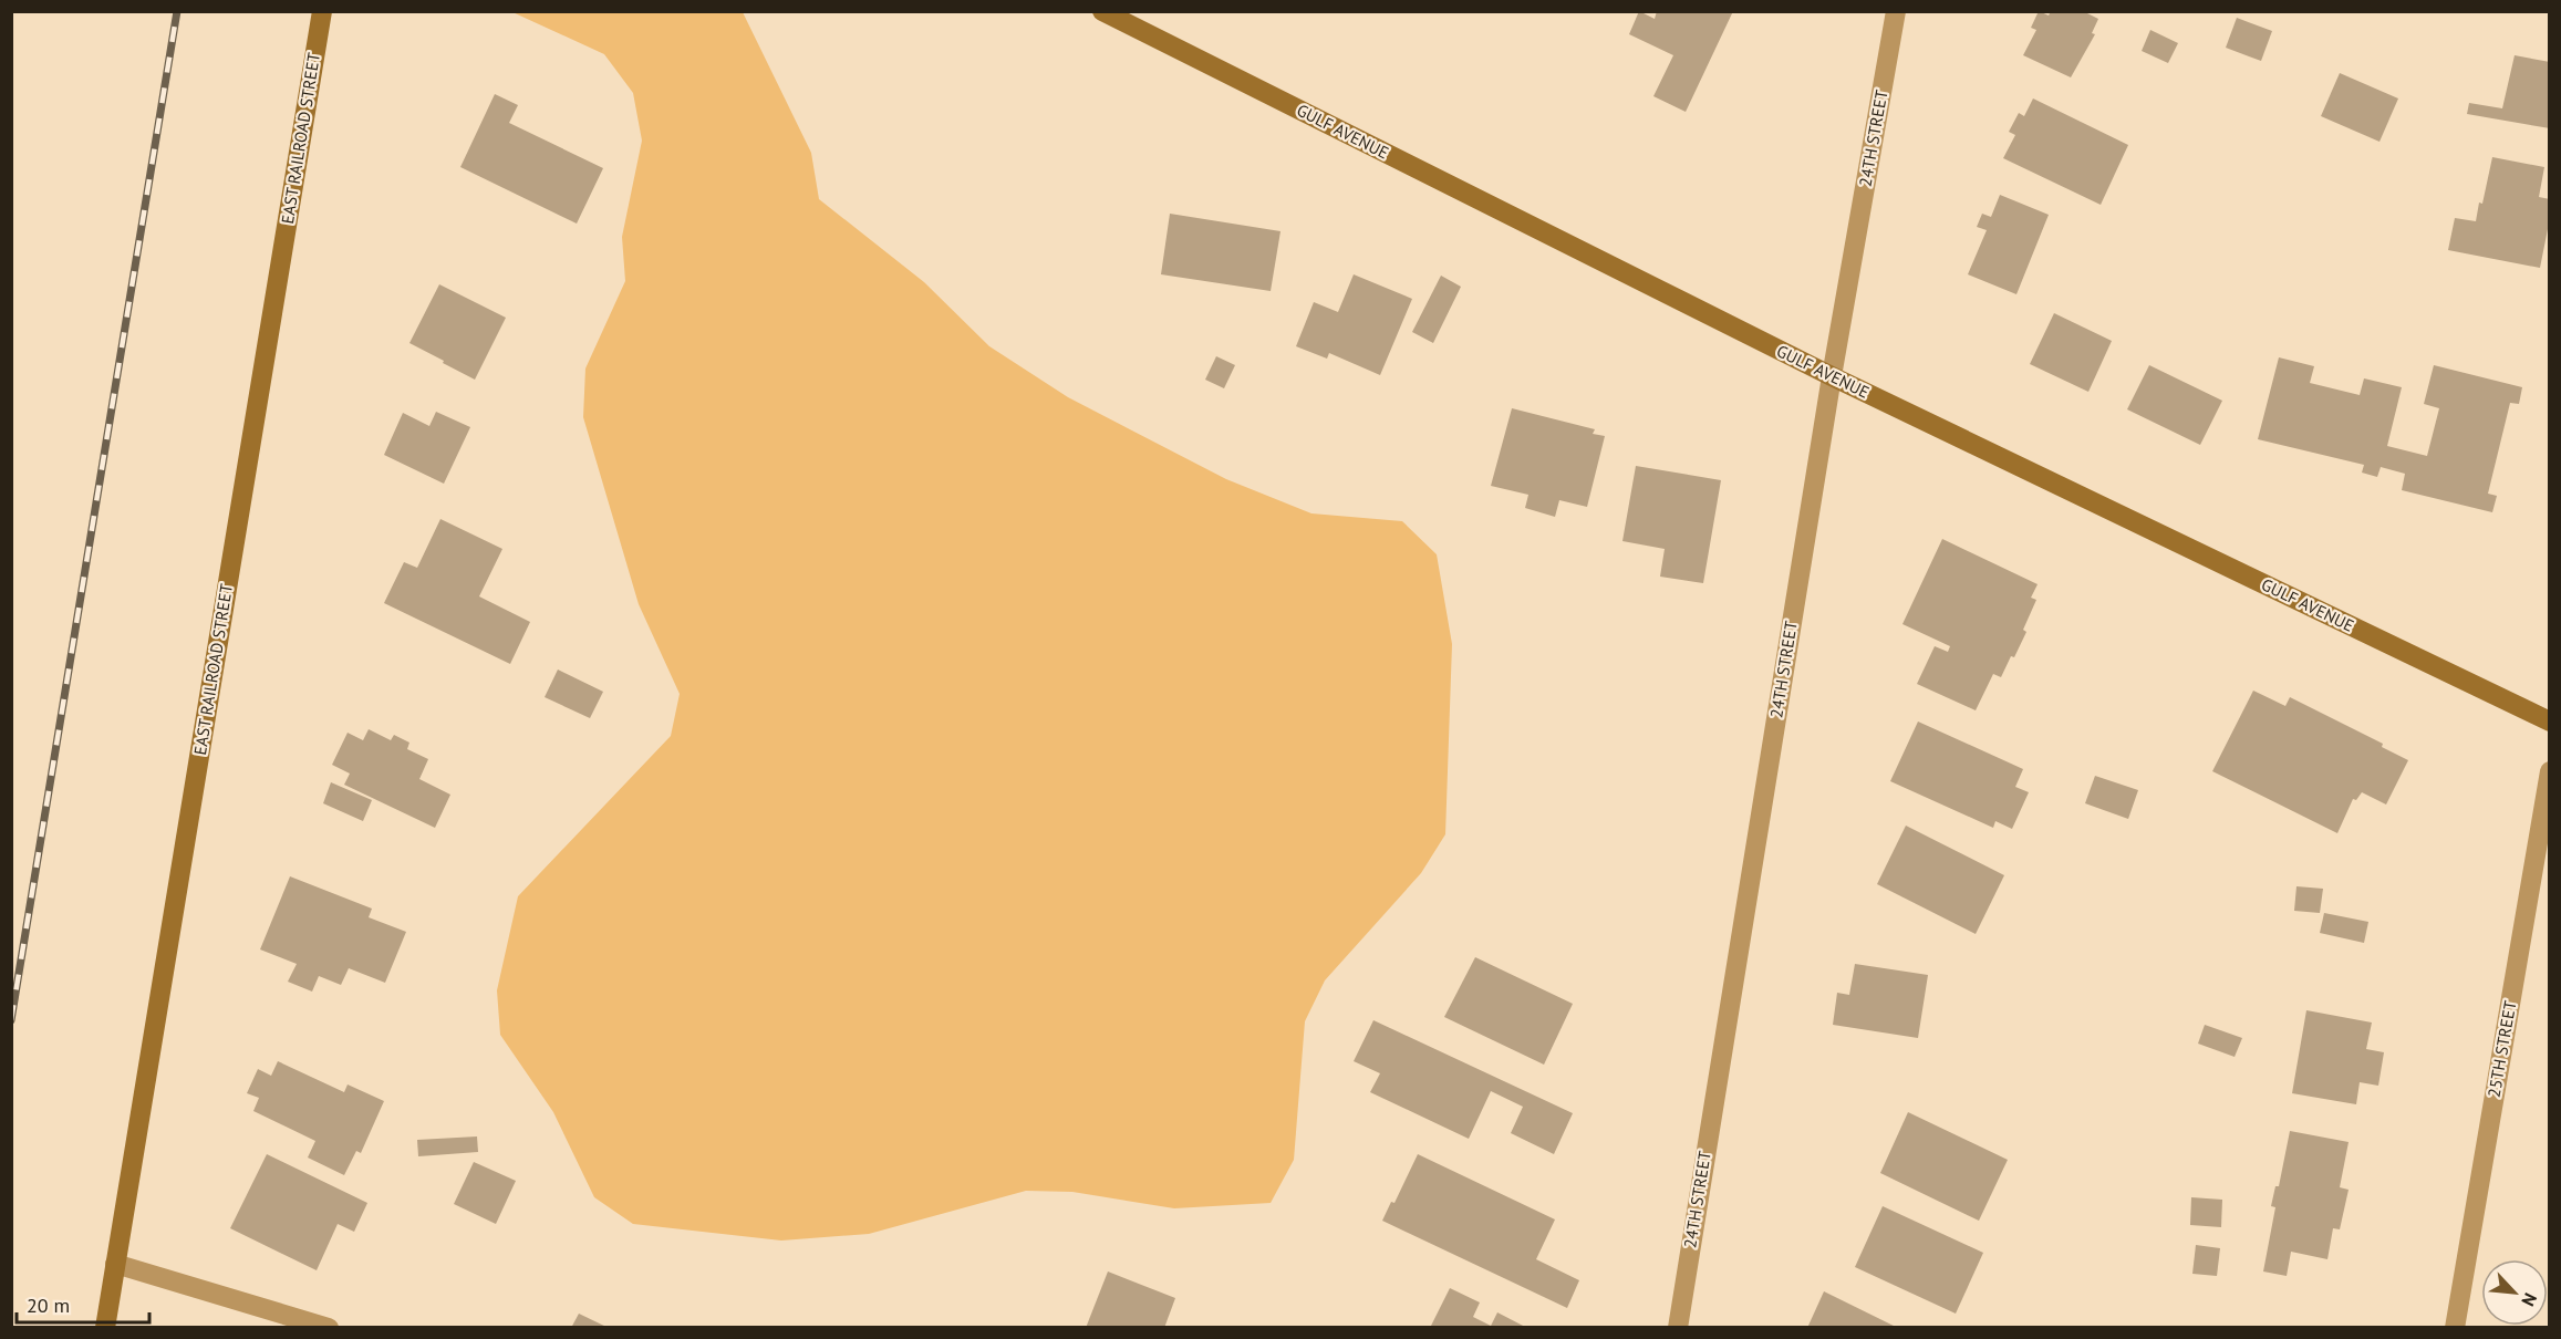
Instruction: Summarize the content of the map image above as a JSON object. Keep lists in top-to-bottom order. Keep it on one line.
{"streets":{"street":["GULF AVENUE","EAST RAILROAD STREET","24TH STREET","25TH STREET"]},"crossings":[["GULF AVENUE","24TH STREET"]],"scale_bar":"20 m","north":"bottom right"}
